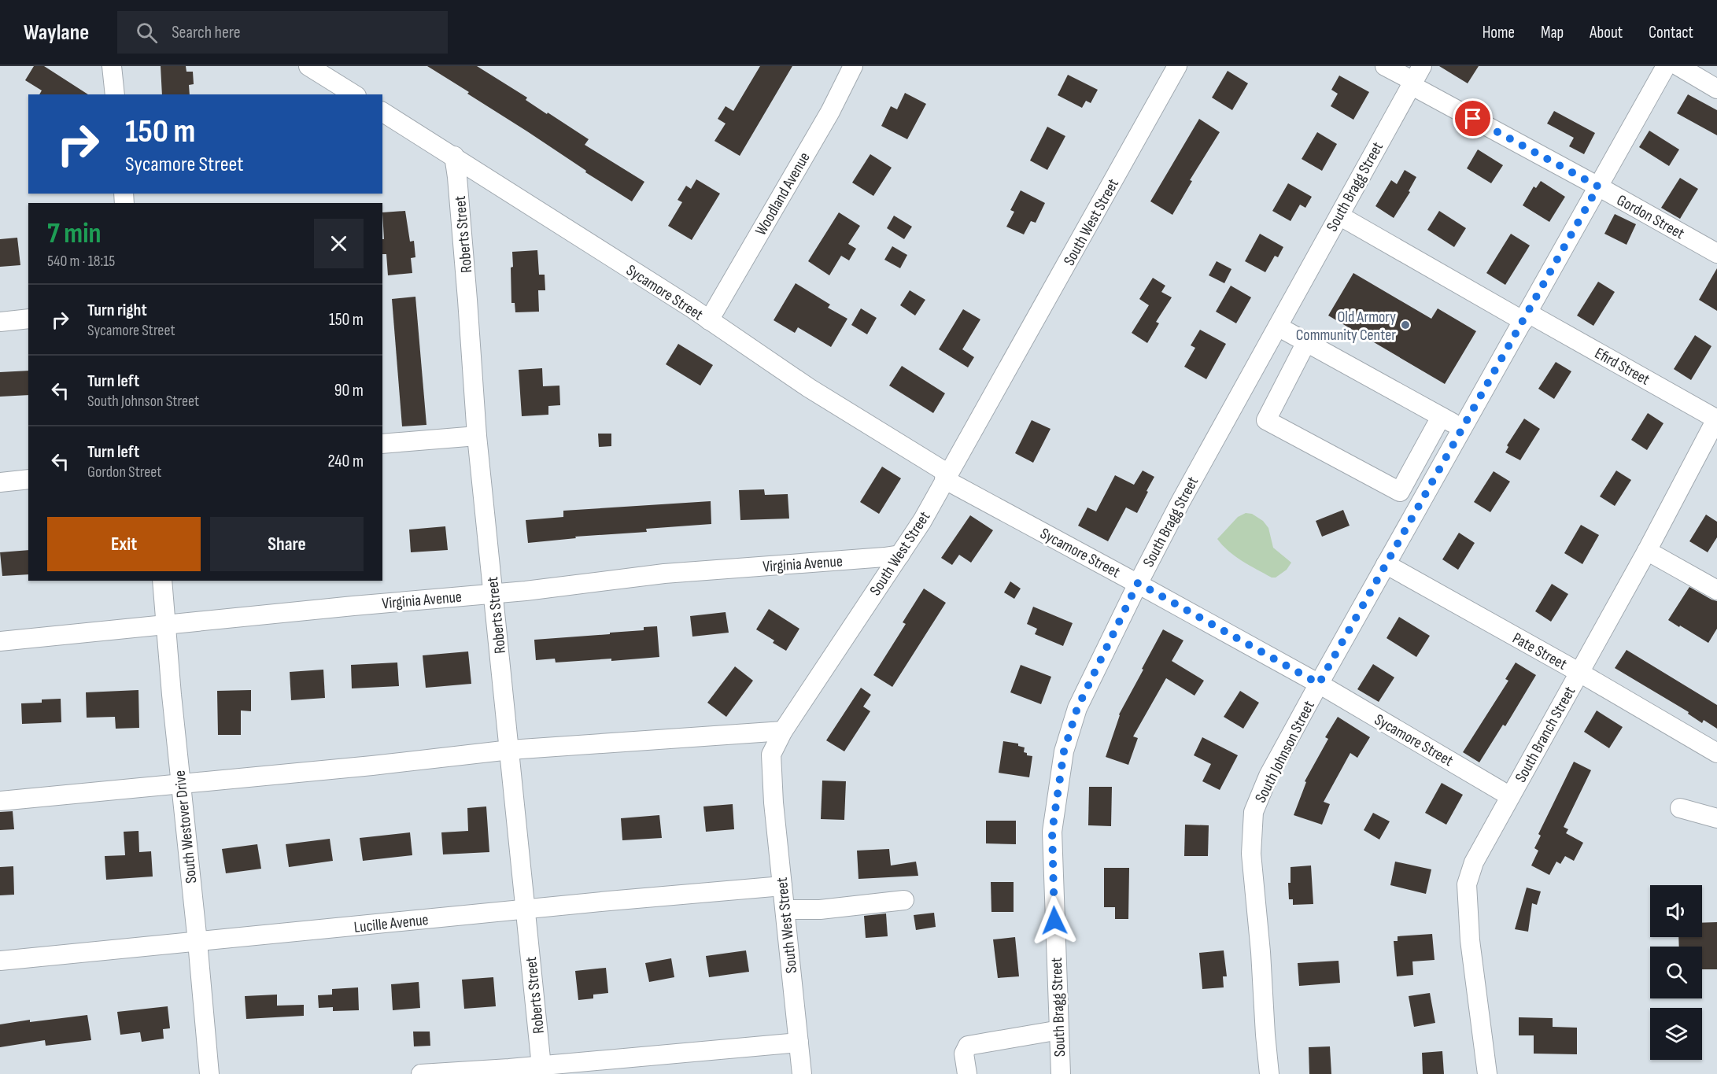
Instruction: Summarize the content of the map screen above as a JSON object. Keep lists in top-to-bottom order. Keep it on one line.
{"streets":{"street":["South Bragg Street","Woodland Avenue","Gordon Street","South West Street","Roberts Street","Sycamore Street","Efird Street","Virginia Avenue","Pate Street","South Branch Street","South Johnson Street","South Westover Drive","Lucille Avenue"]},"crossings":[["South Bragg Street","Gordon Street"],["South Bragg Street","Sycamore Street"],["South Bragg Street","Efird Street"],["Woodland Avenue","Sycamore Street"],["Gordon Street","South Johnson Street"],["South West Street","Sycamore Street"],["South West Street","Virginia Avenue"],["South West Street","Lucille Avenue"],["Roberts Street","Sycamore Street"],["Roberts Street","Virginia Avenue"],["Roberts Street","Lucille Avenue"],["Sycamore Street","South Branch Street"],["Sycamore Street","South Johnson Street"],["Efird Street","South Branch Street"],["Efird Street","South Johnson Street"],["Virginia Avenue","South Westover Drive"],["Pate Street","South Branch Street"],["Pate Street","South Johnson Street"],["South Westover Drive","Lucille Avenue"]],"places":["Old Armory Community Center"],"page":{"header":"Waylane","search":"Search here","nav":["Home","Map","About","Contact"],"turn":["150 m","Sycamore Street"],"heading":["7 min","540 m · 18:15"],"list":[{"name":"Turn right","note":"Sycamore Street","value":"150 m"},{"name":"Turn left","note":"South Johnson Street","value":"90 m"},{"name":"Turn left","note":"Gordon Street","value":"240 m"}],"buttons":["Exit","Share"]}}
